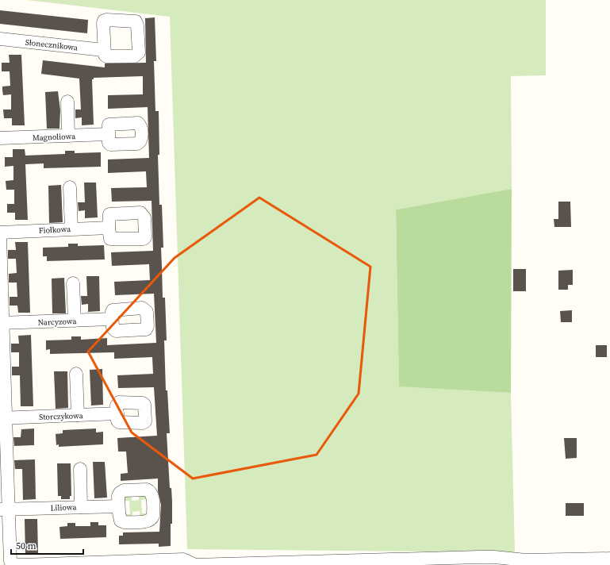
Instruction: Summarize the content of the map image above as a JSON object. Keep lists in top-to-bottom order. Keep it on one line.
{"streets":{"street":["Słonecznikowa","Magnoliowa","Fiołkowa","Narcyzowa","Storczykowa","Liliowa"]},"scale_bar":"50 m"}
